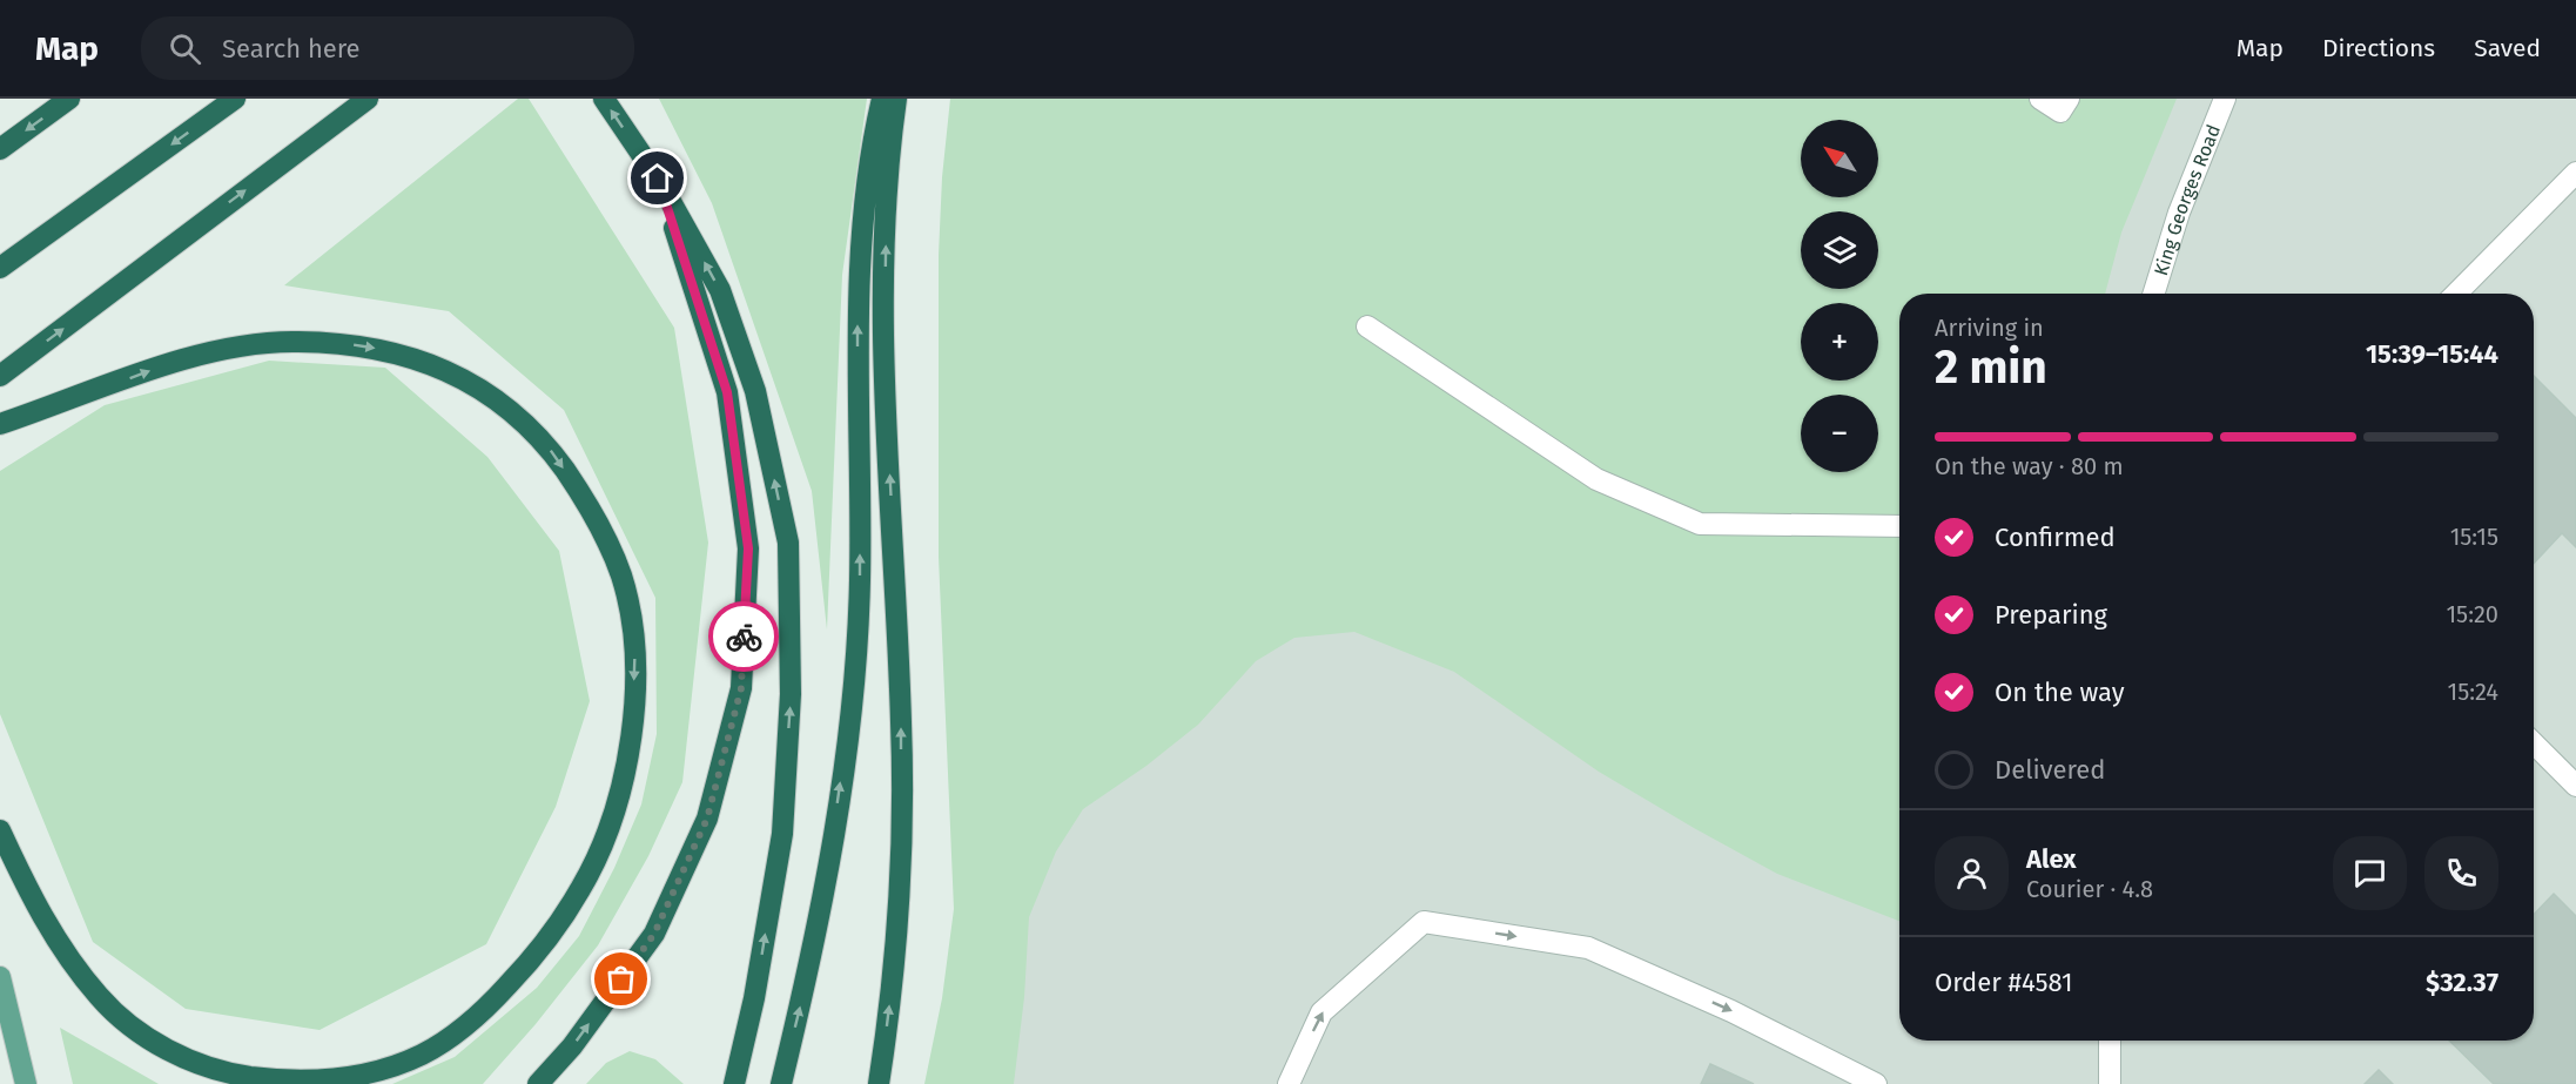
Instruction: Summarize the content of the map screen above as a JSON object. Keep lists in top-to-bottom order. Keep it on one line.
{"streets":{"street":["King Georges Road"]},"north":"top left","page":{"header":"Map","search":"Search here","nav":["Map","Directions","Saved"],"map_buttons":["+","−"],"heading":["2 min","Arriving in","15:39–15:44"],"panel":["Alex","Courier · 4.8","Order #4581","$32.37"],"bar":"On the way · 80 m","list":[["Confirmed","15:15"],["Preparing","15:20"],["On the way","15:24"],"Delivered"]}}
